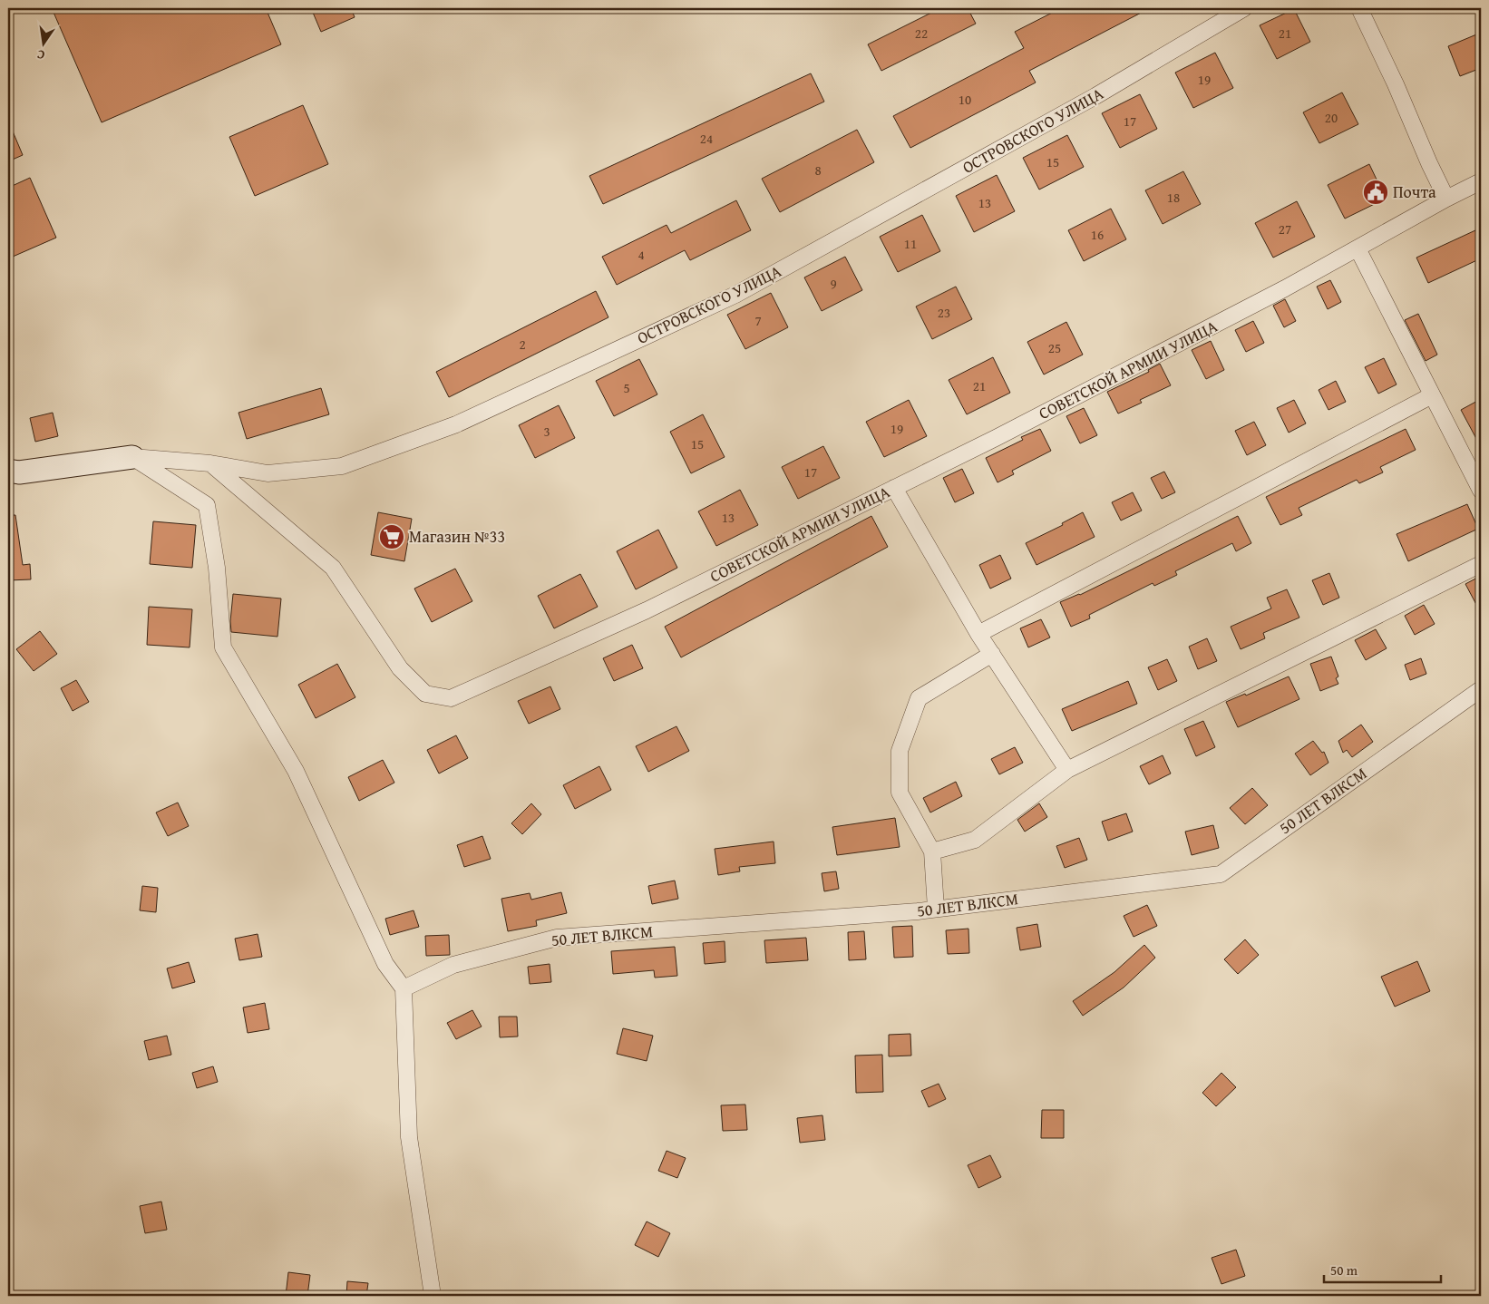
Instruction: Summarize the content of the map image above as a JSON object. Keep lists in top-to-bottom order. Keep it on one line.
{"streets":{"street":["ОСТРОВСКОГО УЛИЦА","СОВЕТСКОЙ АРМИИ УЛИЦА","50 ЛЕТ ВЛКСМ"]},"crossings":[["ОСТРОВСКОГО УЛИЦА","СОВЕТСКОЙ АРМИИ УЛИЦА"]],"places":{"public building":["Почта"],"supermarket":["Магазин №33"]},"house_numbers":["22","21","19","10","20","17","24","15","8","18","13","27","16","11","4","9","23","7","2","25","21","5","19","3","15","17","13"],"scale_bar":"50 m","north":"bottom"}
